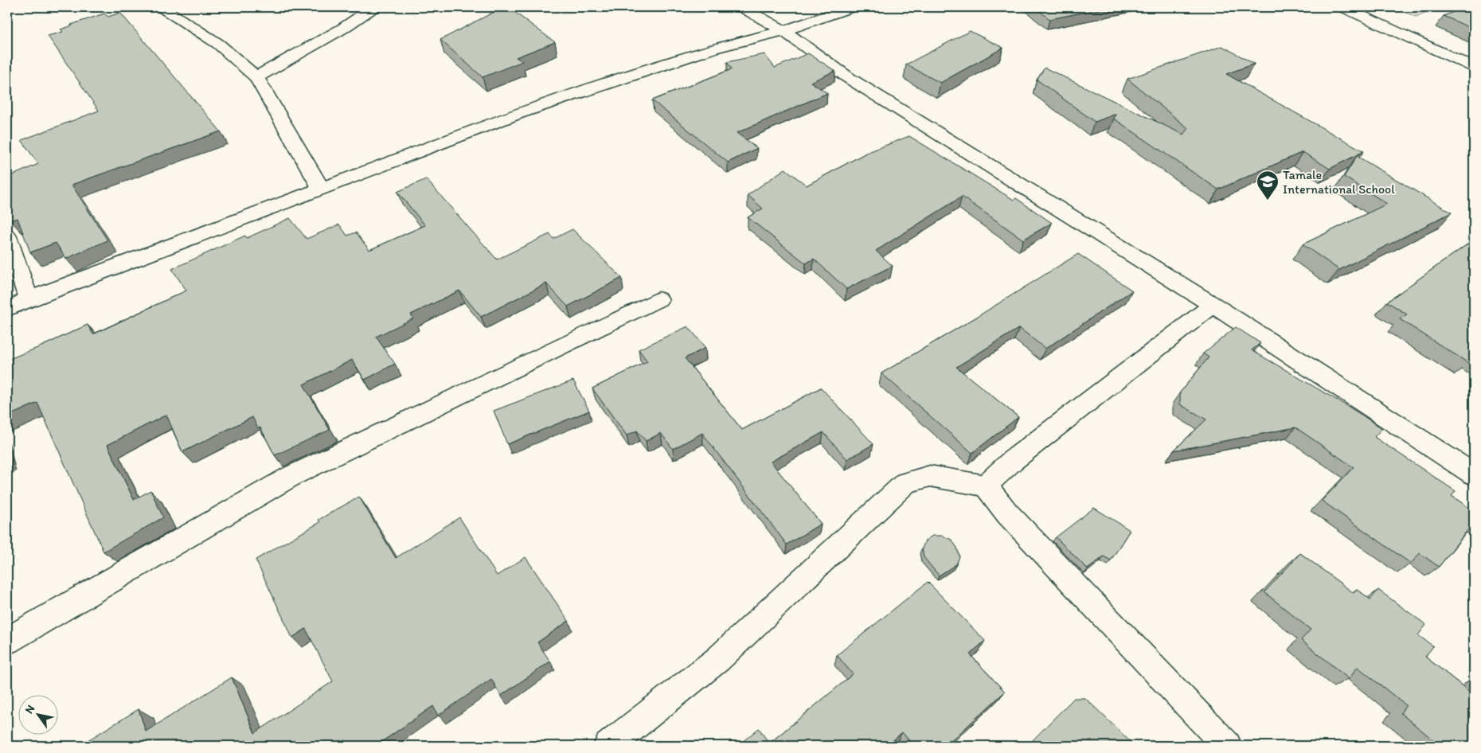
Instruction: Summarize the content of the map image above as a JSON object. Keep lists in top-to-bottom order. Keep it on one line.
{"places":{"school or university":["Tamale International School"]},"north":"top left"}
